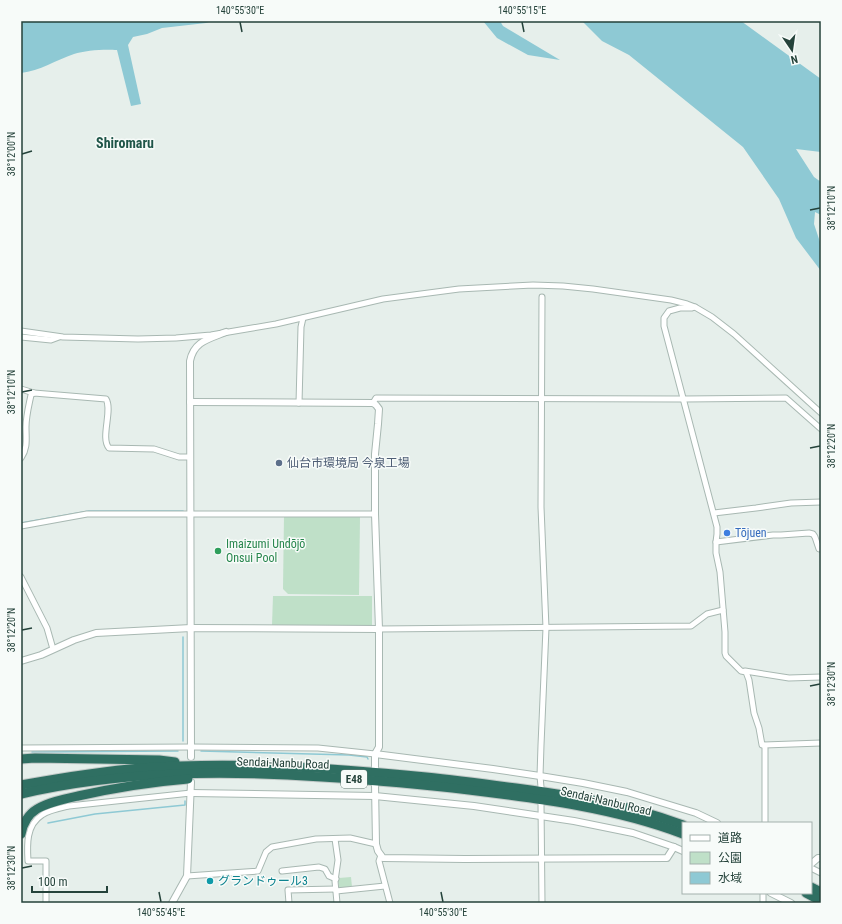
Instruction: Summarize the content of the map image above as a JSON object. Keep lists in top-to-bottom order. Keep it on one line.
{"streets":{"highway":["Sendai-Nanbu Road","E48"]},"districts":["Shiromaru"],"places":["仙台市環境局 今泉工場","Tōjuen","Imaizumi Undōjō Onsui Pool","グランドゥール3"],"legend":["道路","公園","水域"],"scale_bar":"100 m","north":"bottom","coordinates":["140°55'30\"E","140°55'15\"E","38°12'00\"N","38°12'10\"N","38°12'20\"N","38°12'30\"N","140°55'45\"E"]}
